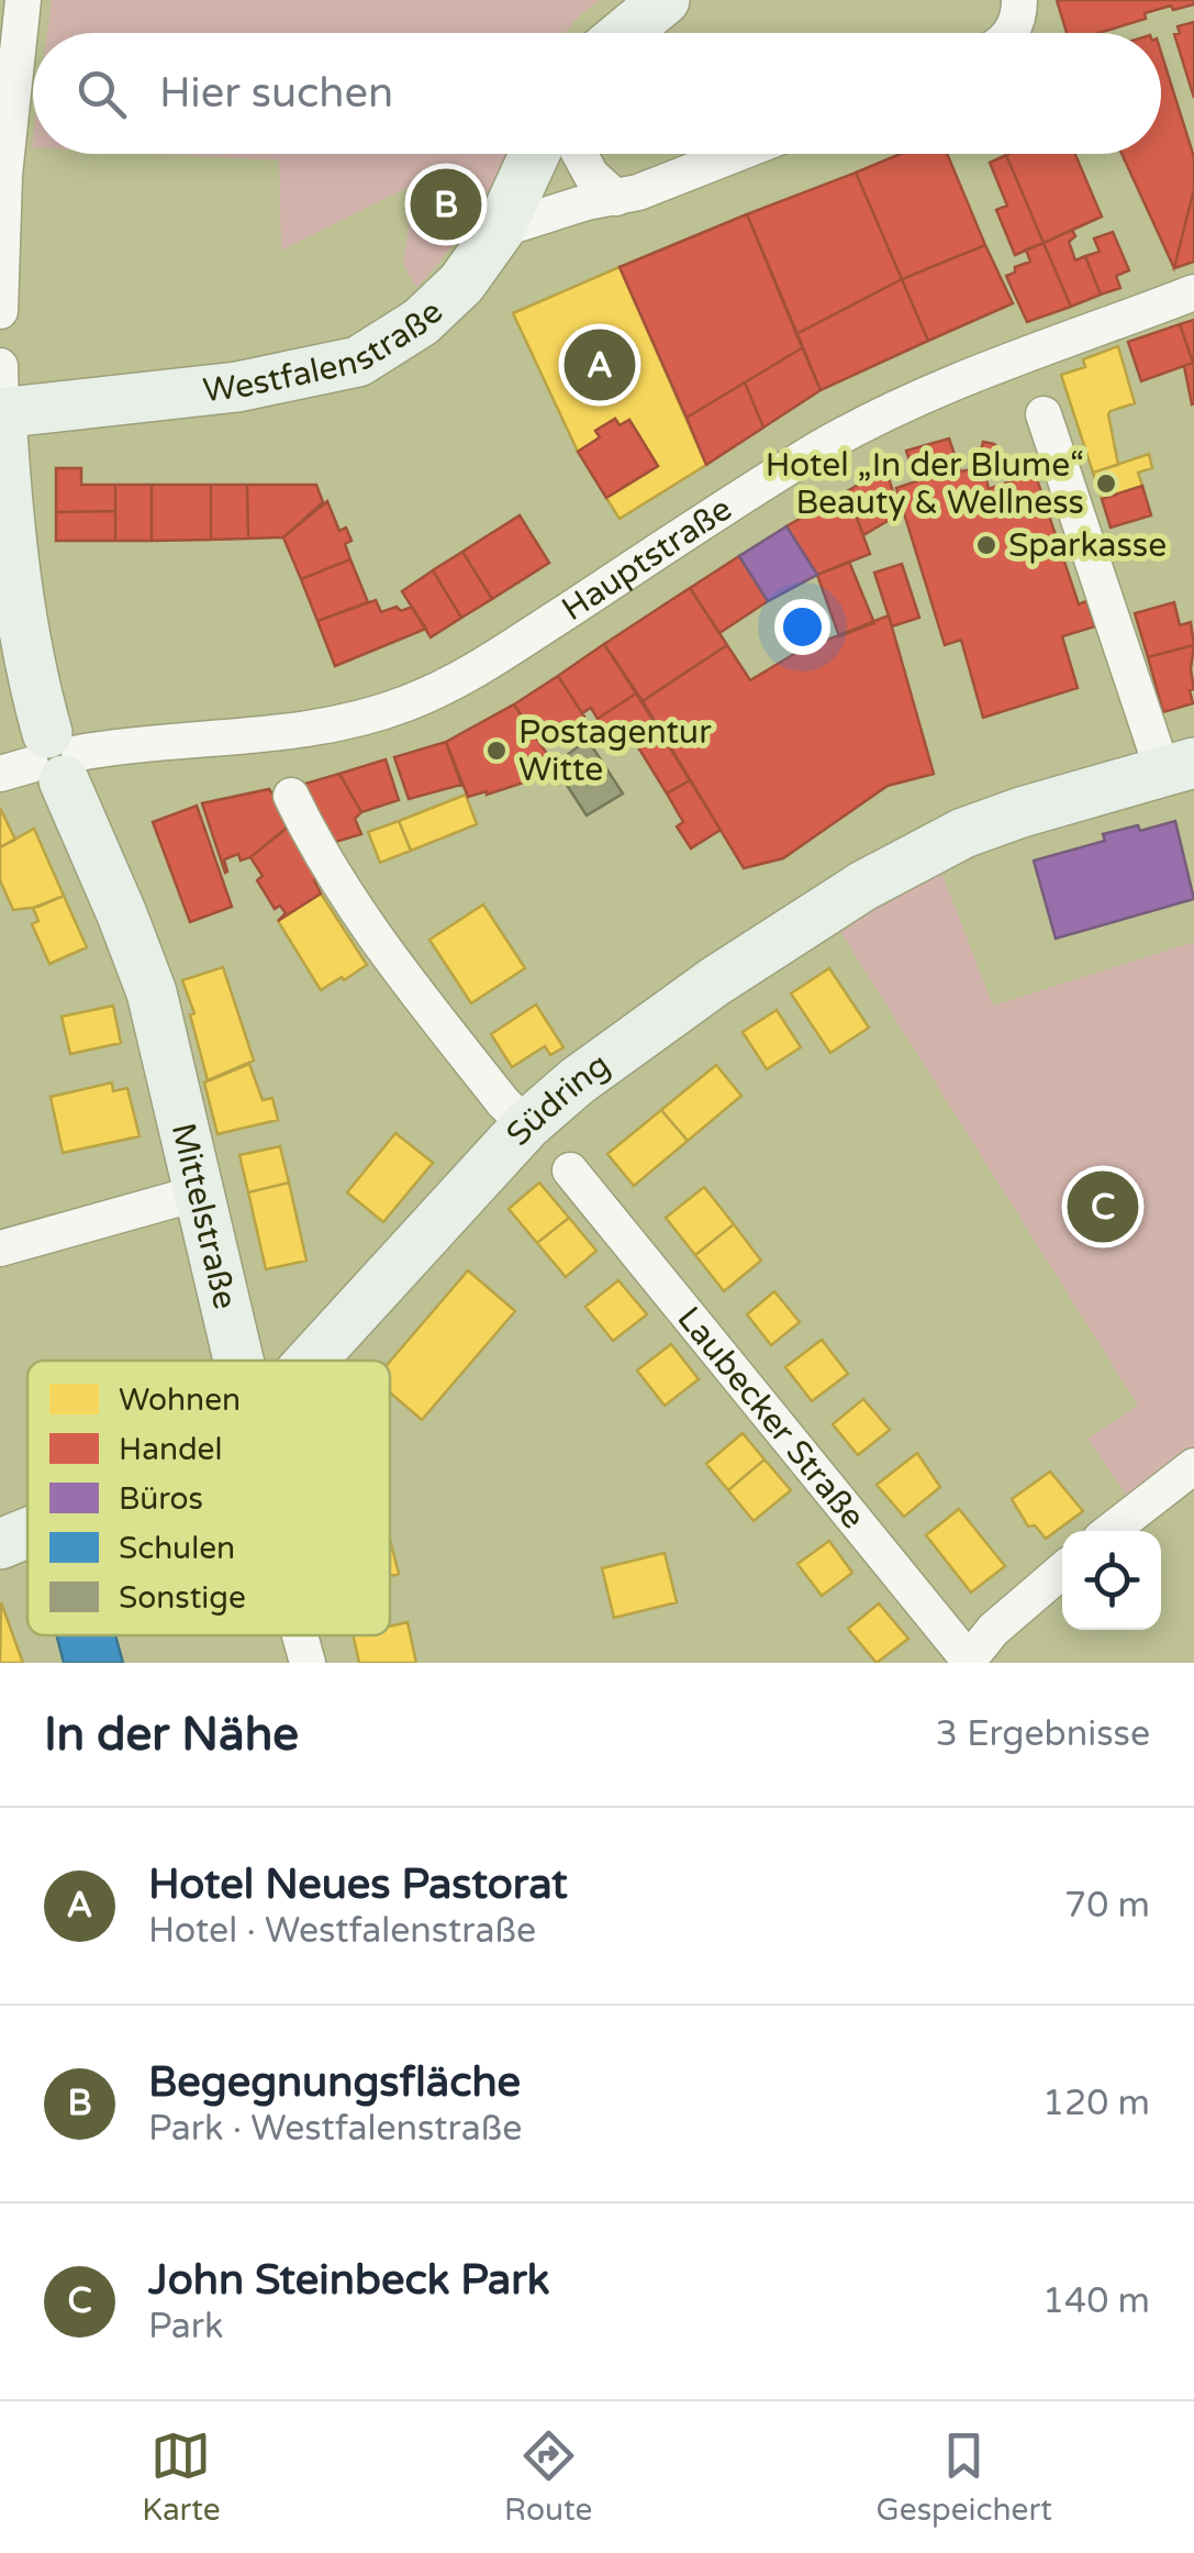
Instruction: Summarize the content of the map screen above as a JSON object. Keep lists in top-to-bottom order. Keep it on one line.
{"streets":{"street":["Westfalenstraße","Hauptstraße","Südring","Mittelstraße","Laubecker Straße"]},"crossings":[["Westfalenstraße","Mittelstraße"],["Hauptstraße","Mittelstraße"]],"places":["Hotel „In der Blume“ Beauty & Wellness","Sparkasse","Postagentur Witte"],"legend":["Wohnen","Handel","Büros","Schulen","Sonstige"],"page":{"search":"Hier suchen","pins":["B","A","C"],"heading":["In der Nähe","3 Ergebnisse"],"list":[{"mark":"A","name":"Hotel Neues Pastorat","note":"Hotel · Westfalenstraße","value":"70 m"},{"mark":"B","name":"Begegnungsfläche","note":"Park · Westfalenstraße","value":"120 m"},{"mark":"C","name":"John Steinbeck Park","note":"Park","value":"140 m"}],"nav":["Karte","Route","Gespeichert"]}}
